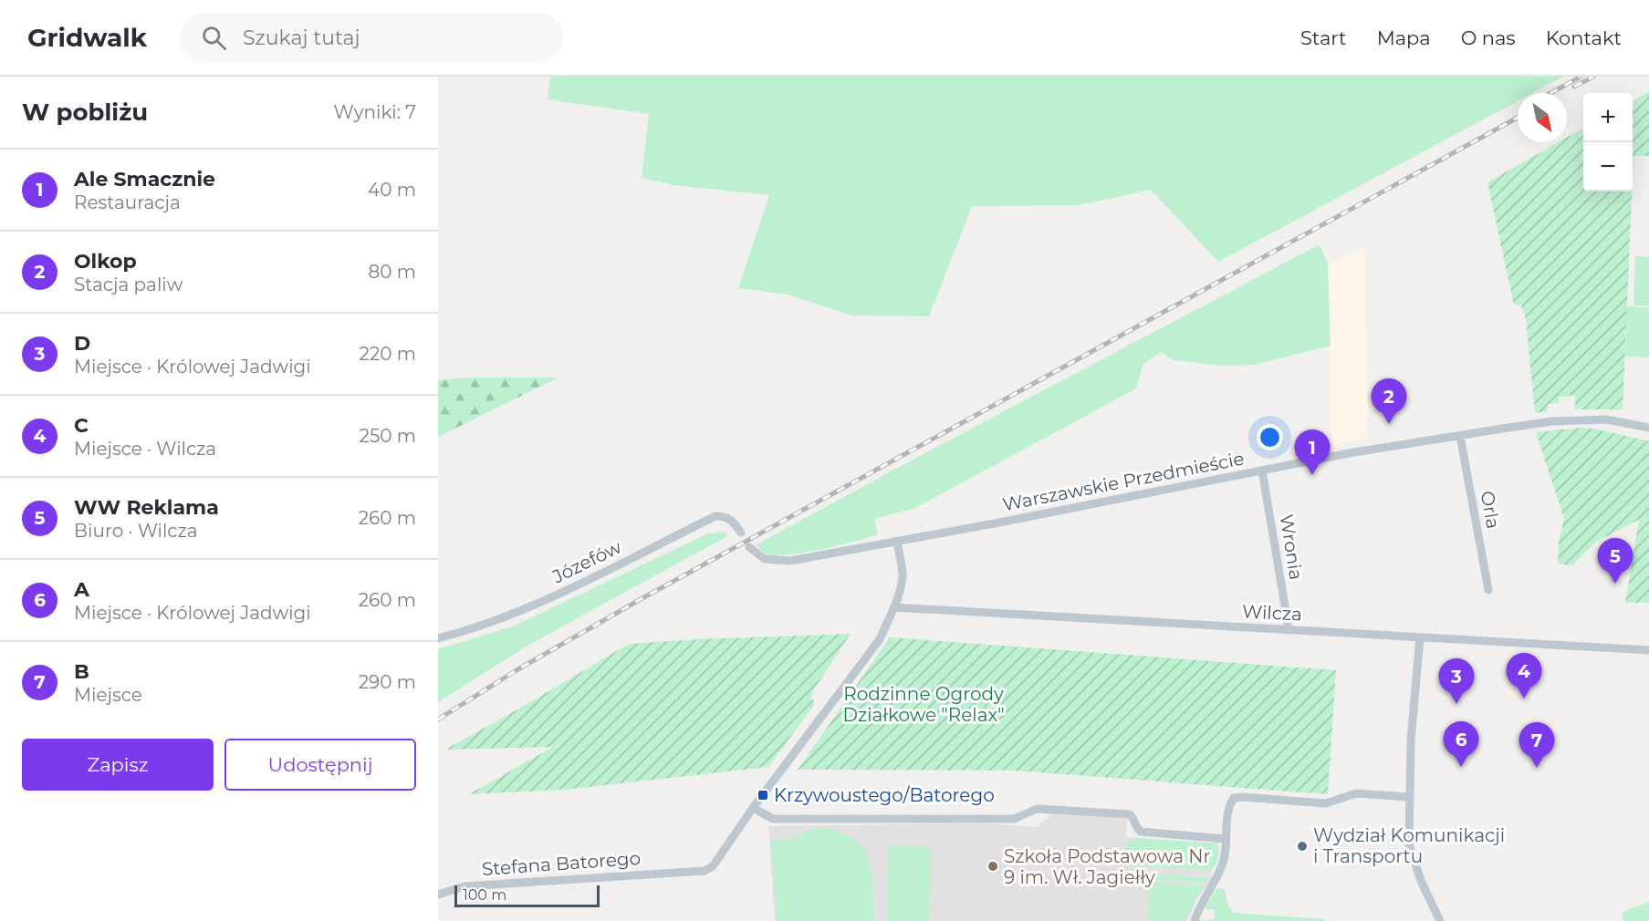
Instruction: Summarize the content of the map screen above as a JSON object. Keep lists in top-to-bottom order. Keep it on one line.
{"streets":{"street":["Warszawskie Przedmieście","Orla","Wronia","Józefów","Wilcza","Stefana Batorego"]},"crossings":[["Warszawskie Przedmieście","Orla"],["Warszawskie Przedmieście","Wronia"],["Warszawskie Przedmieście","Stefana Batorego"],["Wronia","Wilcza"],["Wilcza","Stefana Batorego"]],"parks":["Rodzinne Ogrody Działkowe \"Relax\""],"places":{"transit":["Krzywoustego/Batorego"],"other":["Wydział Komunikacji i Transportu","Szkoła Podstawowa Nr 9 im. Wł. Jagiełły"]},"scale_bar":"100 m","north":"bottom right","page":{"header":"Gridwalk","search":"Szukaj tutaj","nav":["Start","Mapa","O nas","Kontakt"],"heading":["W pobliżu","Wyniki: 7"],"map_buttons":["+","−"],"list":[{"mark":"1","name":"Ale Smacznie","note":"Restauracja","value":"40 m"},{"mark":"2","name":"Olkop","note":"Stacja paliw","value":"80 m"},{"mark":"3","name":"D","note":"Miejsce · Królowej Jadwigi","value":"220 m"},{"mark":"4","name":"C","note":"Miejsce · Wilcza","value":"250 m"},{"mark":"5","name":"WW Reklama","note":"Biuro · Wilcza","value":"260 m"},{"mark":"6","name":"A","note":"Miejsce · Królowej Jadwigi","value":"260 m"},{"mark":"7","name":"B","note":"Miejsce","value":"290 m"}],"pins":["2","1","5","4","3","6","7"],"buttons":["Zapisz","Udostępnij"],"scale":"100 m"}}
